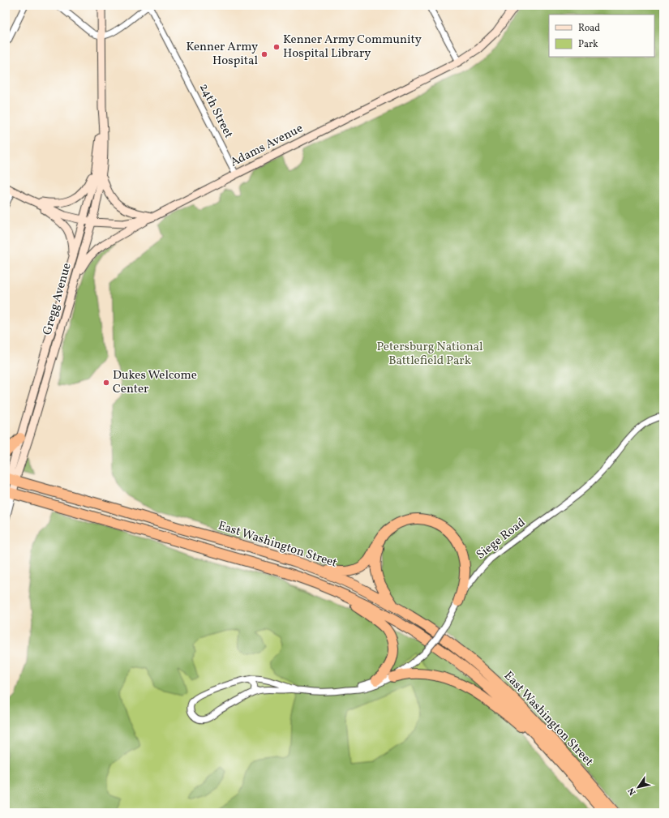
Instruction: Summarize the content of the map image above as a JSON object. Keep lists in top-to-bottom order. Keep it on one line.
{"streets":{"highway":["East Washington Street"],"street":["24th Street","Adams Avenue","Gregg Avenue","Siege Road"]},"crossings":[["24th Street","Adams Avenue"],["Adams Avenue","Gregg Avenue"],["Gregg Avenue","East Washington Street"]],"parks":["Petersburg National Battlefield Park"],"places":["Kenner Army Community Hospital Library","Kenner Army Hospital","Dukes Welcome Center"],"legend":["Road","Park"],"north":"bottom left"}
